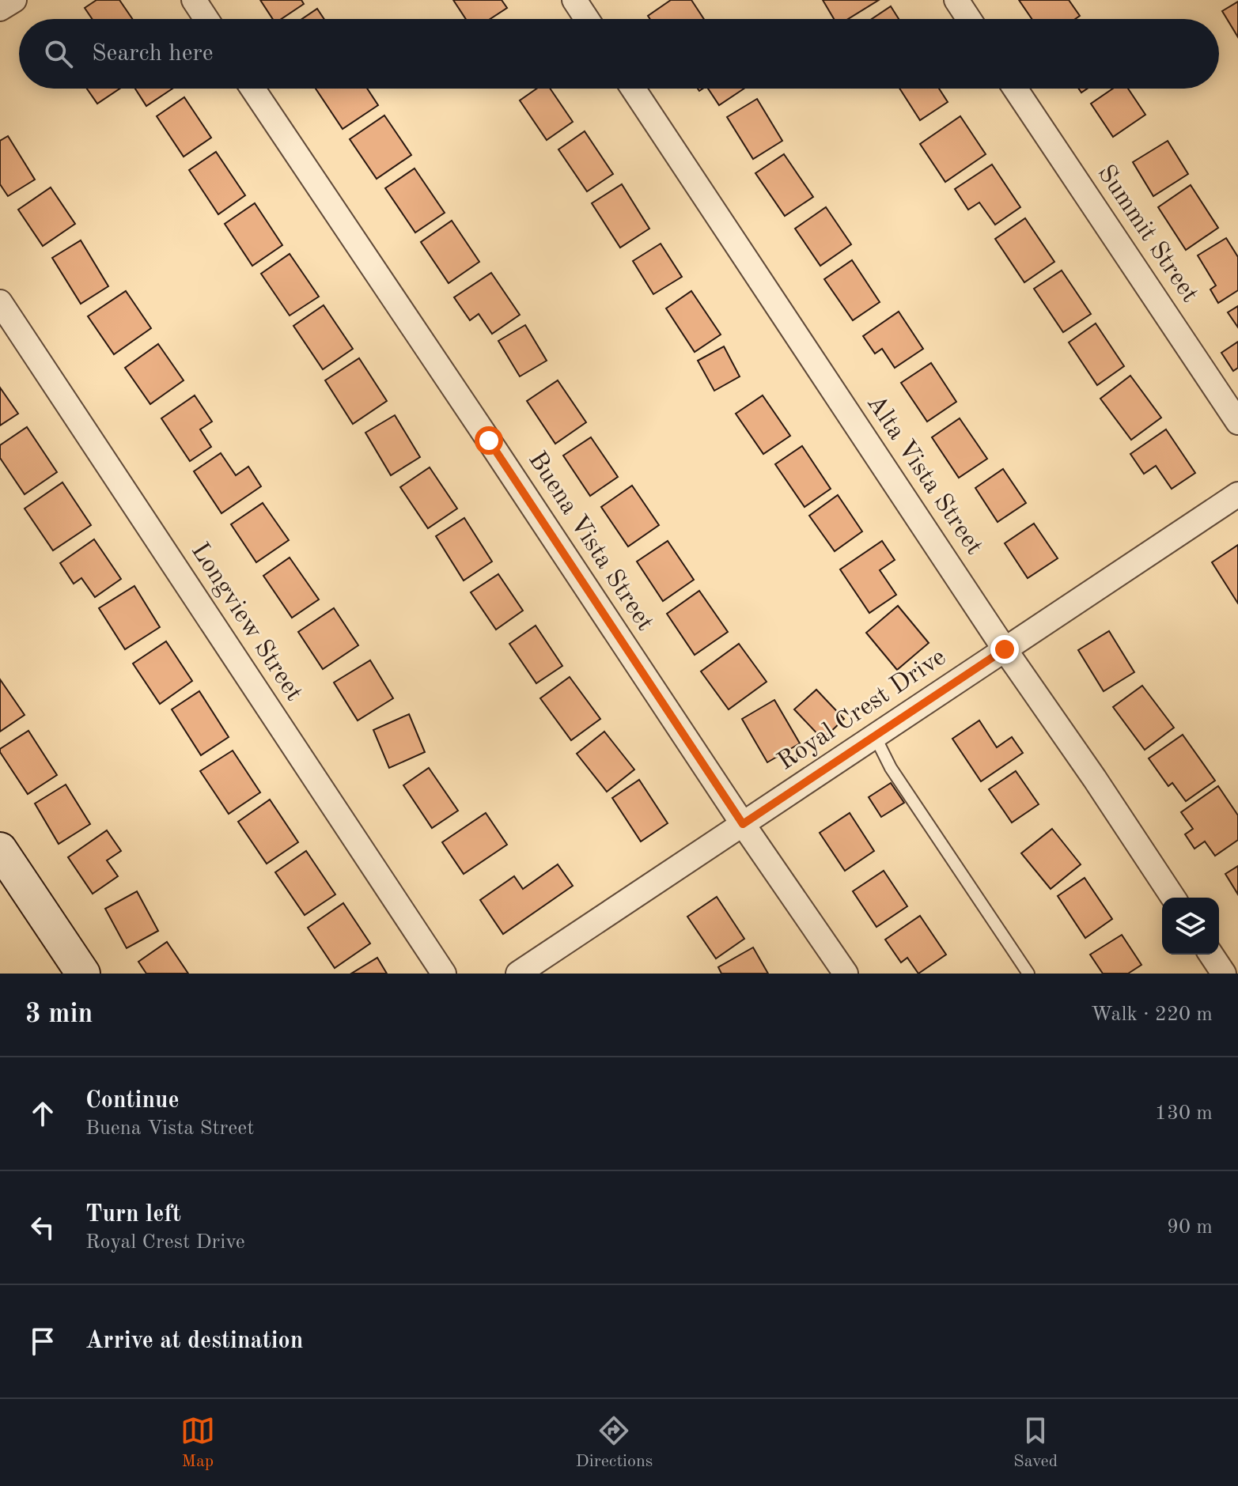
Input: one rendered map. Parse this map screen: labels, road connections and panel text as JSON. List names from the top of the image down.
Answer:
{
  "streets": {
    "street": [
      "Summit Street",
      "Alta Vista Street",
      "Buena Vista Street",
      "Longview Street",
      "Royal Crest Drive"
    ]
  },
  "crossings": [
    ["Alta Vista Street", "Royal Crest Drive"],
    ["Buena Vista Street", "Royal Crest Drive"]
  ],
  "page": {
    "search": "Search here",
    "heading": ["3 min", "Walk · 220 m"],
    "list": [
      ["Continue", "Buena Vista Street", "130 m"],
      ["Turn left", "Royal Crest Drive", "90 m"],
      "Arrive at destination"
    ],
    "nav": ["Map", "Directions", "Saved"]
  }
}
